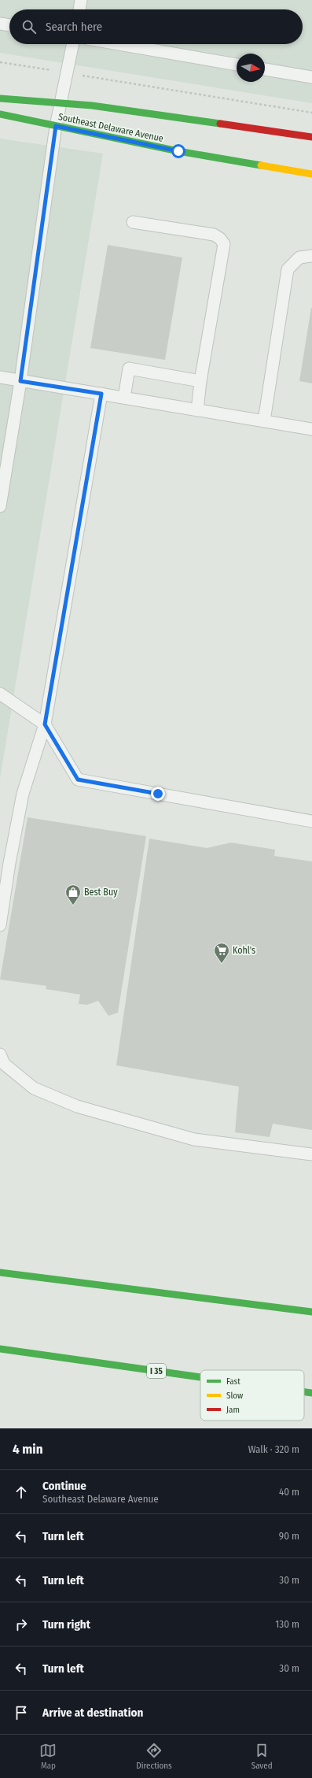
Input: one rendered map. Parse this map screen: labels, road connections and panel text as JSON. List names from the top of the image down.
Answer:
{
  "streets": {
    "main road": ["Southeast Delaware Avenue", "I 35"]
  },
  "places": {
    "shop": ["Best Buy"],
    "supermarket": ["Kohl's"]
  },
  "legend": ["Fast", "Slow", "Jam"],
  "north": "right",
  "page": {
    "search": "Search here",
    "heading": ["4 min", "Walk · 320 m"],
    "list": [
      ["Continue", "Southeast Delaware Avenue", "40 m"],
      ["Turn left", "90 m"],
      ["Turn left", "30 m"],
      ["Turn right", "130 m"],
      ["Turn left", "30 m"],
      "Arrive at destination"
    ],
    "nav": ["Map", "Directions", "Saved"]
  }
}
